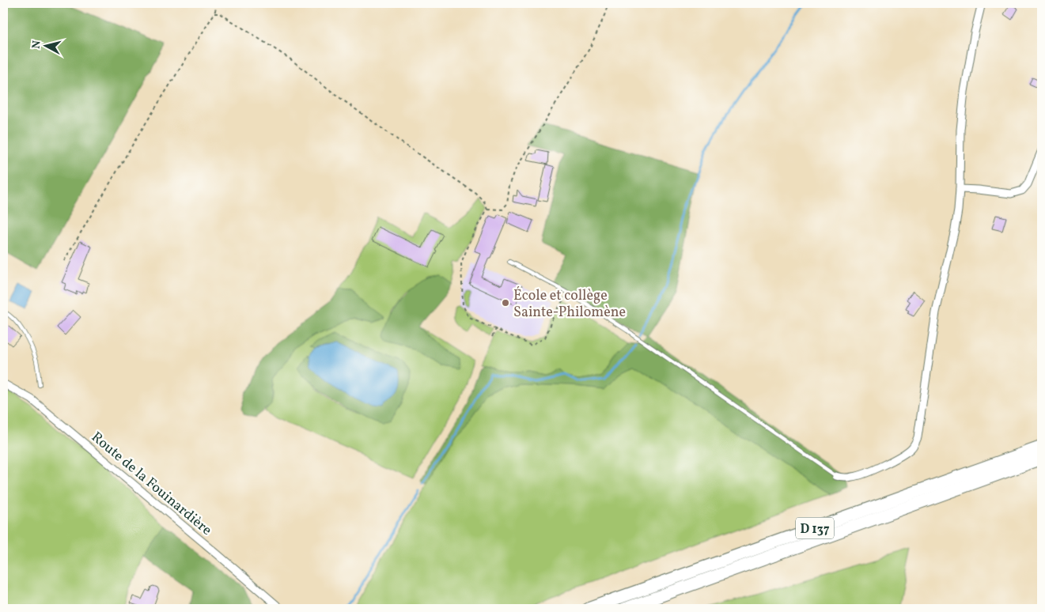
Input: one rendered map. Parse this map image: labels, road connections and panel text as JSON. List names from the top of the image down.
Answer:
{
  "streets": {
    "highway": ["D 137"],
    "street": ["Route de la Fouinardière"]
  },
  "places": ["École et collège Sainte-Philomène"],
  "north": "left"
}
